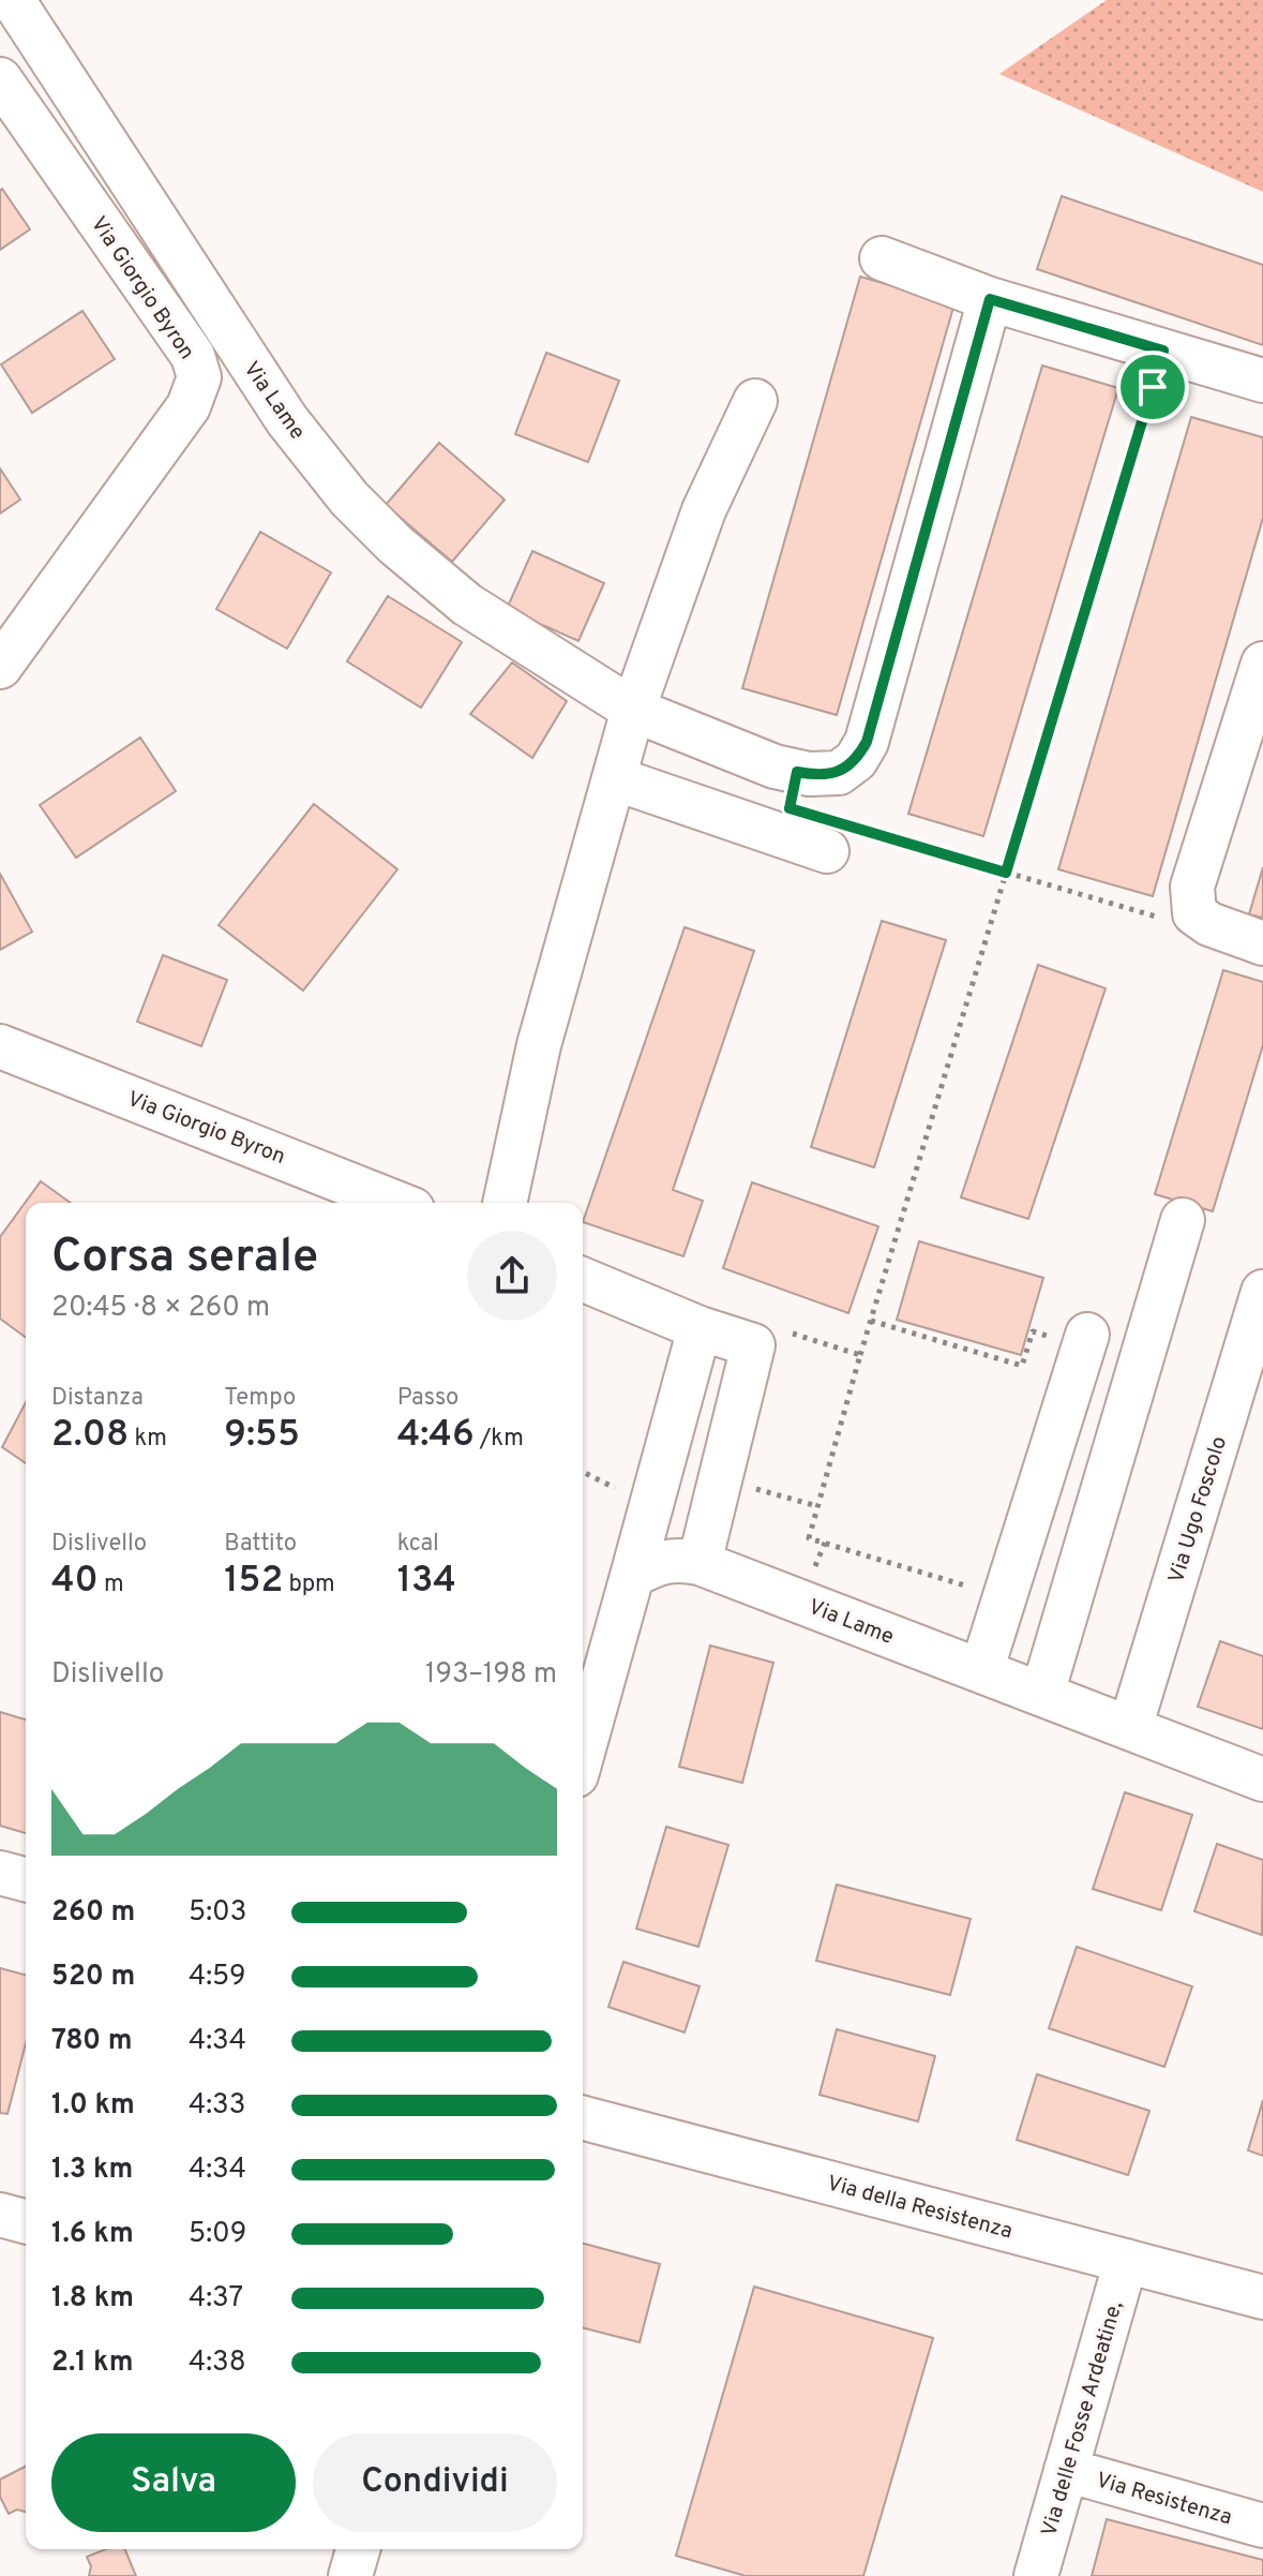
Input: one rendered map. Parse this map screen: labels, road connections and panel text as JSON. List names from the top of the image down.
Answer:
{
  "streets": {
    "street": [
      "Via Giorgio Byron",
      "Via Lame",
      "Via Ugo Foscolo",
      "Via della Resistenza",
      "Via delle Fosse Ardeatine,",
      "Via Resistenza"
    ]
  },
  "crossings": [
    ["Via Lame", "Via Ugo Foscolo"],
    ["Via della Resistenza", "Via delle Fosse Ardeatine,"],
    ["Via delle Fosse Ardeatine,", "Via Resistenza"]
  ],
  "page": {
    "heading": ["Corsa serale", "20:45 · 8 × 260 m"],
    "stats": [
      ["Distanza", "2.08 km"],
      ["Tempo", "9:55"],
      ["Passo", "4:46 /km"],
      ["Dislivello", "40 m"],
      ["Battito", "152 bpm"],
      ["kcal", "134"]
    ],
    "chart": ["Dislivello", "193–198 m"],
    "list": [
      {
        "name": "260 m",
        "note": "5:03"
      },
      {
        "name": "520 m",
        "note": "4:59"
      },
      {
        "name": "780 m",
        "note": "4:34"
      },
      {
        "name": "1.0 km",
        "note": "4:33"
      },
      {
        "name": "1.3 km",
        "note": "4:34"
      },
      {
        "name": "1.6 km",
        "note": "5:09"
      },
      {
        "name": "1.8 km",
        "note": "4:37"
      },
      {
        "name": "2.1 km",
        "note": "4:38"
      }
    ],
    "buttons": ["Salva", "Condividi"]
  }
}
